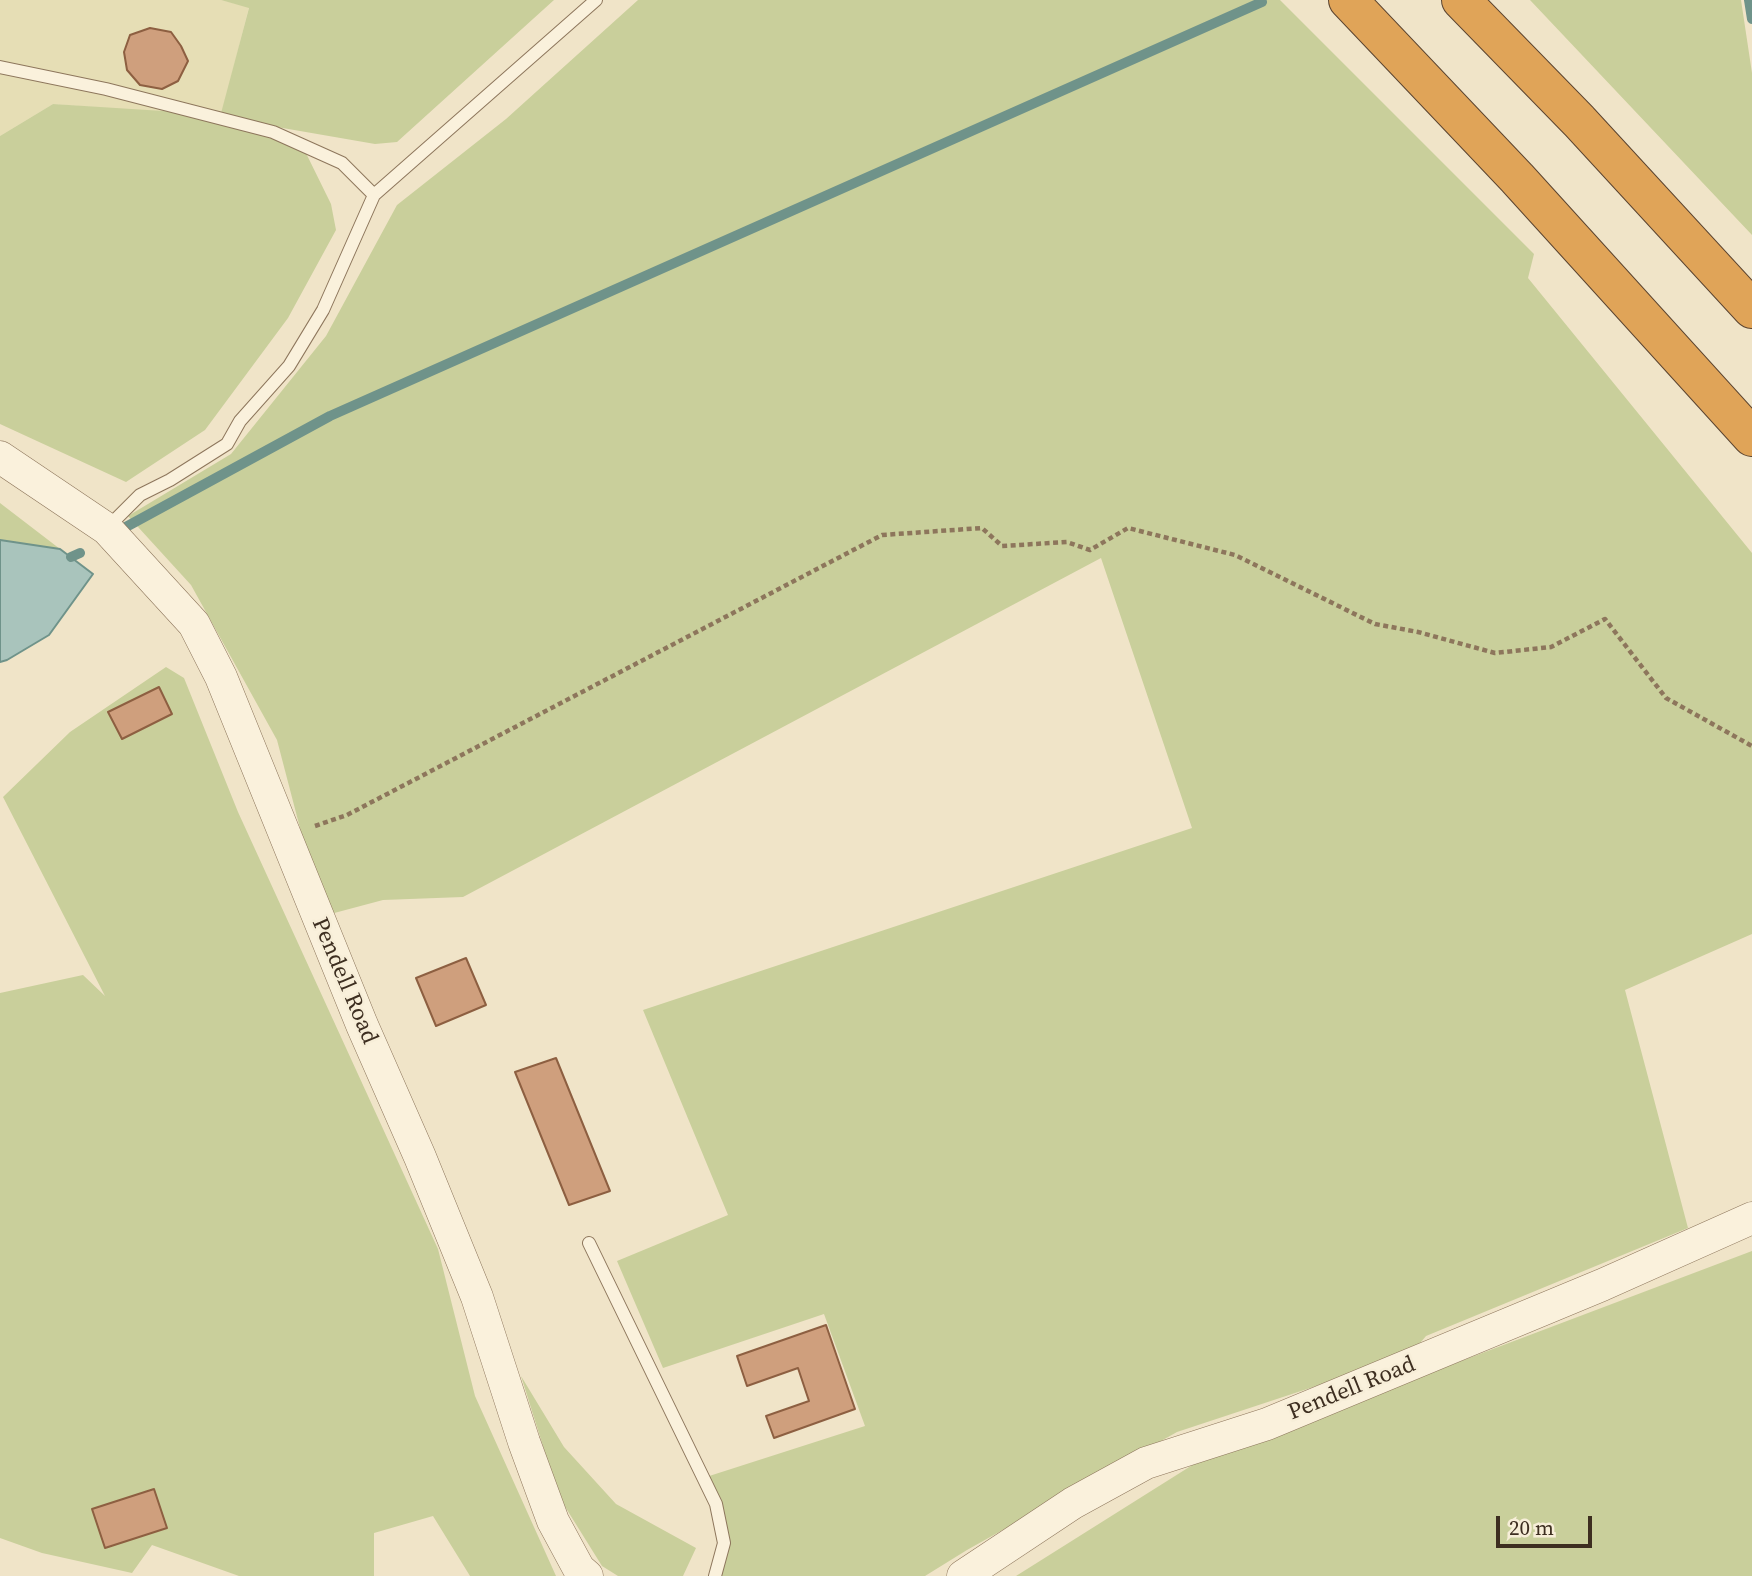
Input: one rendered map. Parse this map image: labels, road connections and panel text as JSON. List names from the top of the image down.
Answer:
{
  "streets": {
    "street": ["Pendell Road"]
  },
  "scale_bar": "20 m"
}
